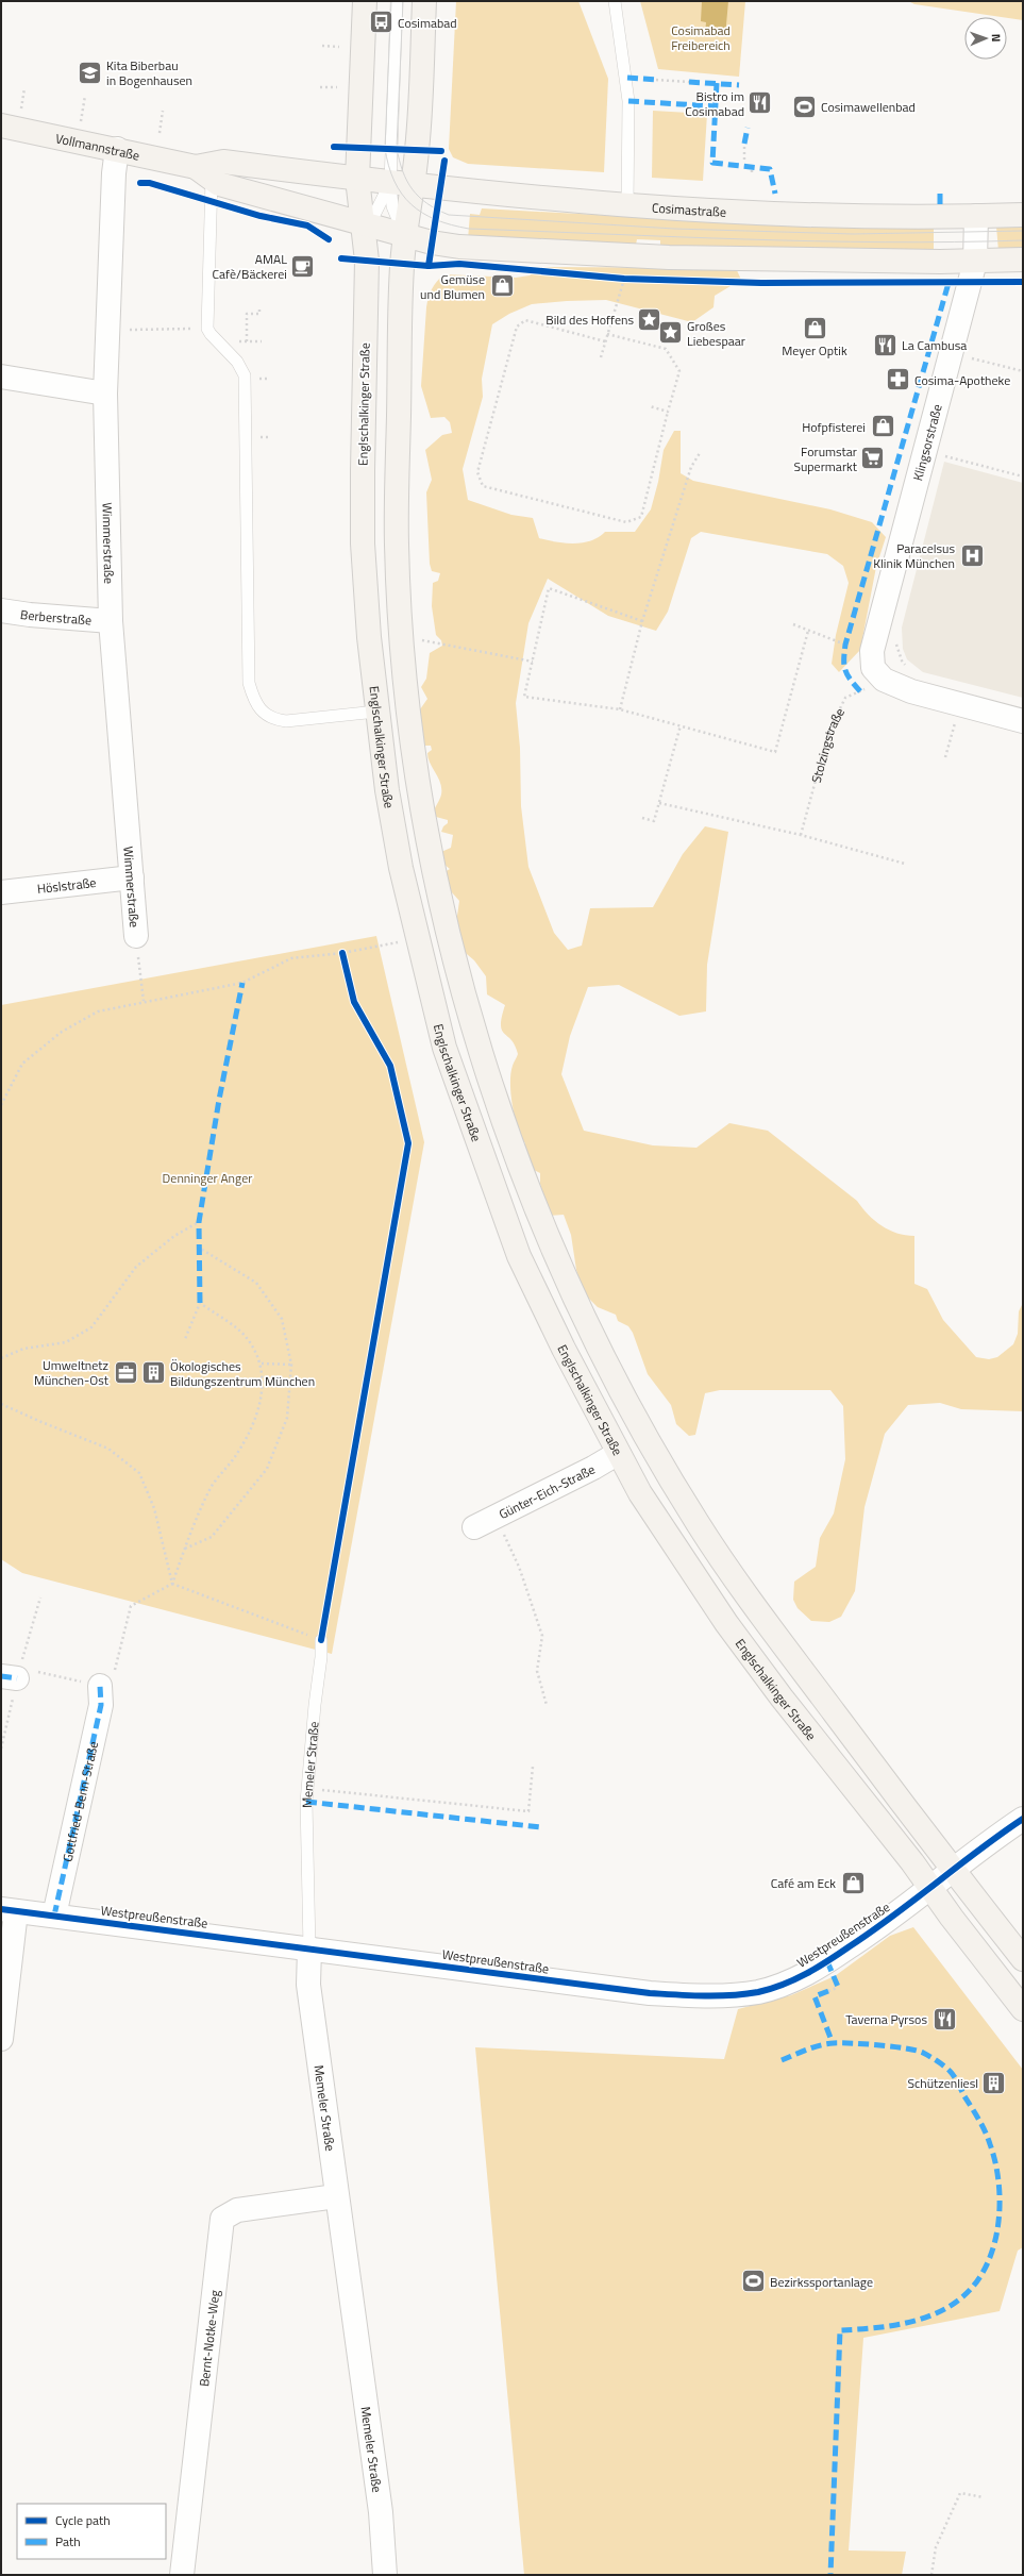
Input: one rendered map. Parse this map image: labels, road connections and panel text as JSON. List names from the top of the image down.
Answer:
{
  "streets": {
    "main road": ["Vollmannstraße", "Cosimastraße", "Englschalkinger Straße"],
    "street": [
      "Klingsorstraße",
      "Wimmerstraße",
      "Berberstraße",
      "Höslstraße",
      "Günter-Eich-Straße",
      "Memeler Straße",
      "Gottfried-Benn-Straße",
      "Westpreußenstraße",
      "Bernt-Notke-Weg"
    ],
    "path": ["Stolzingstraße"]
  },
  "crossings": [
    ["Vollmannstraße", "Cosimastraße"],
    ["Vollmannstraße", "Englschalkinger Straße"],
    ["Vollmannstraße", "Wimmerstraße"],
    ["Cosimastraße", "Englschalkinger Straße"],
    ["Cosimastraße", "Klingsorstraße"],
    ["Englschalkinger Straße", "Günter-Eich-Straße"],
    ["Englschalkinger Straße", "Westpreußenstraße"],
    ["Klingsorstraße", "Stolzingstraße"],
    ["Wimmerstraße", "Berberstraße"],
    ["Wimmerstraße", "Höslstraße"],
    ["Memeler Straße", "Westpreußenstraße"],
    ["Memeler Straße", "Bernt-Notke-Weg"],
    ["Gottfried-Benn-Straße", "Westpreußenstraße"]
  ],
  "parks": ["Cosimabad Freibereich", "Denninger Anger"],
  "places": {
    "bus stop": ["Cosimabad"],
    "school or university": ["Kita Biberbau in Bogenhausen"],
    "restaurant": ["Bistro im Cosimabad", "La Cambusa", "Taverna Pyrsos"],
    "sports": ["Cosimawellenbad", "Bezirkssportanlage"],
    "cafe": ["AMAL Cafè/Bäckerei"],
    "shop": [
      "Gemüse und Blumen",
      "Meyer Optik",
      "Hofpfisterei",
      "Café am Eck"
    ],
    "place": ["Bild des Hoffens", "Großes Liebespaar"],
    "pharmacy": ["Cosima-Apotheke"],
    "supermarket": ["Forumstar Supermarkt"],
    "hospital": ["Paracelsus Klinik München"],
    "office": ["Umweltnetz München-Ost"],
    "building": ["Ökologisches Bildungszentrum München", "Schützenliesl"]
  },
  "legend": ["Cycle path", "Path"],
  "north": "right"
}
